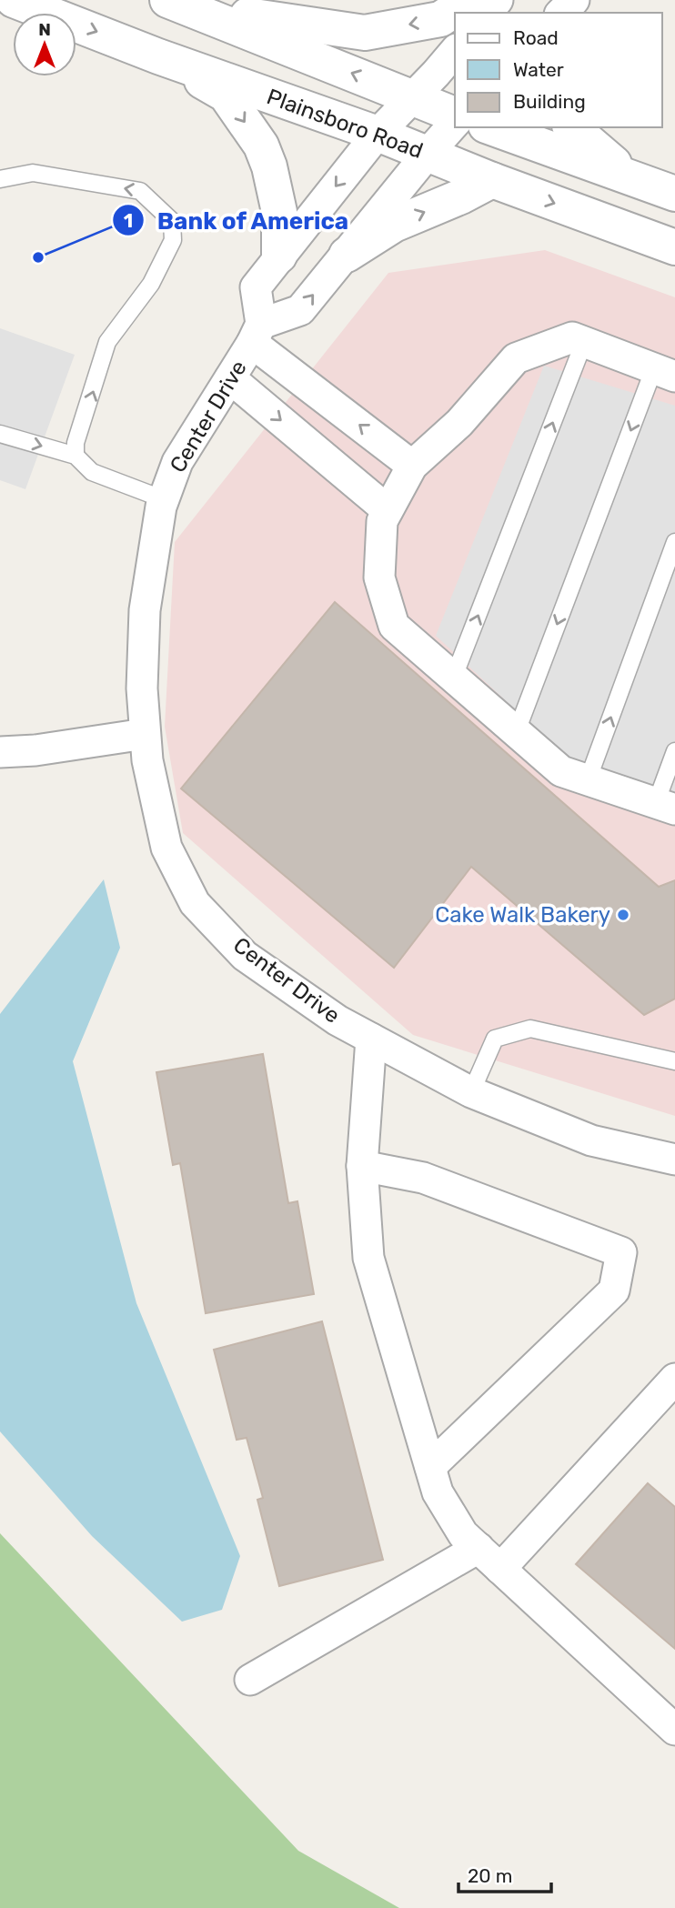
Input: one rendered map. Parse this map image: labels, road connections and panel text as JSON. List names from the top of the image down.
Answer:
{
  "streets": {
    "street": ["Plainsboro Road", "Center Drive"]
  },
  "places": ["Bank of America", "Cake Walk Bakery"],
  "legend": ["Road", "Water", "Building"],
  "scale_bar": "20 m",
  "north": "top"
}
